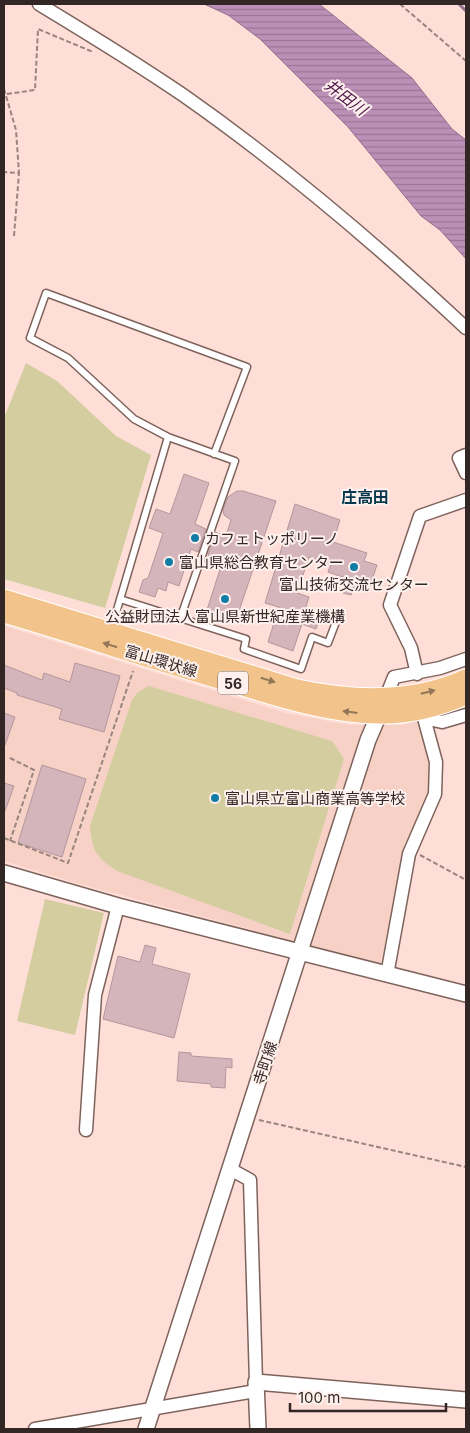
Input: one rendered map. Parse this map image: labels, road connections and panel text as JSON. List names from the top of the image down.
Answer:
{
  "streets": {
    "main road": ["富山環状線", "56"],
    "street": ["寺町線"]
  },
  "crossings": [
    ["富山環状線", "寺町線"]
  ],
  "districts": ["庄高田"],
  "water": ["井田川"],
  "places": [
    "カフェトッポリーノ",
    "富山県総合教育センター",
    "富山技術交流センター",
    "公益財団法人富山県新世紀産業機構",
    "富山県立富山商業高等学校"
  ],
  "scale_bar": "100 m"
}
